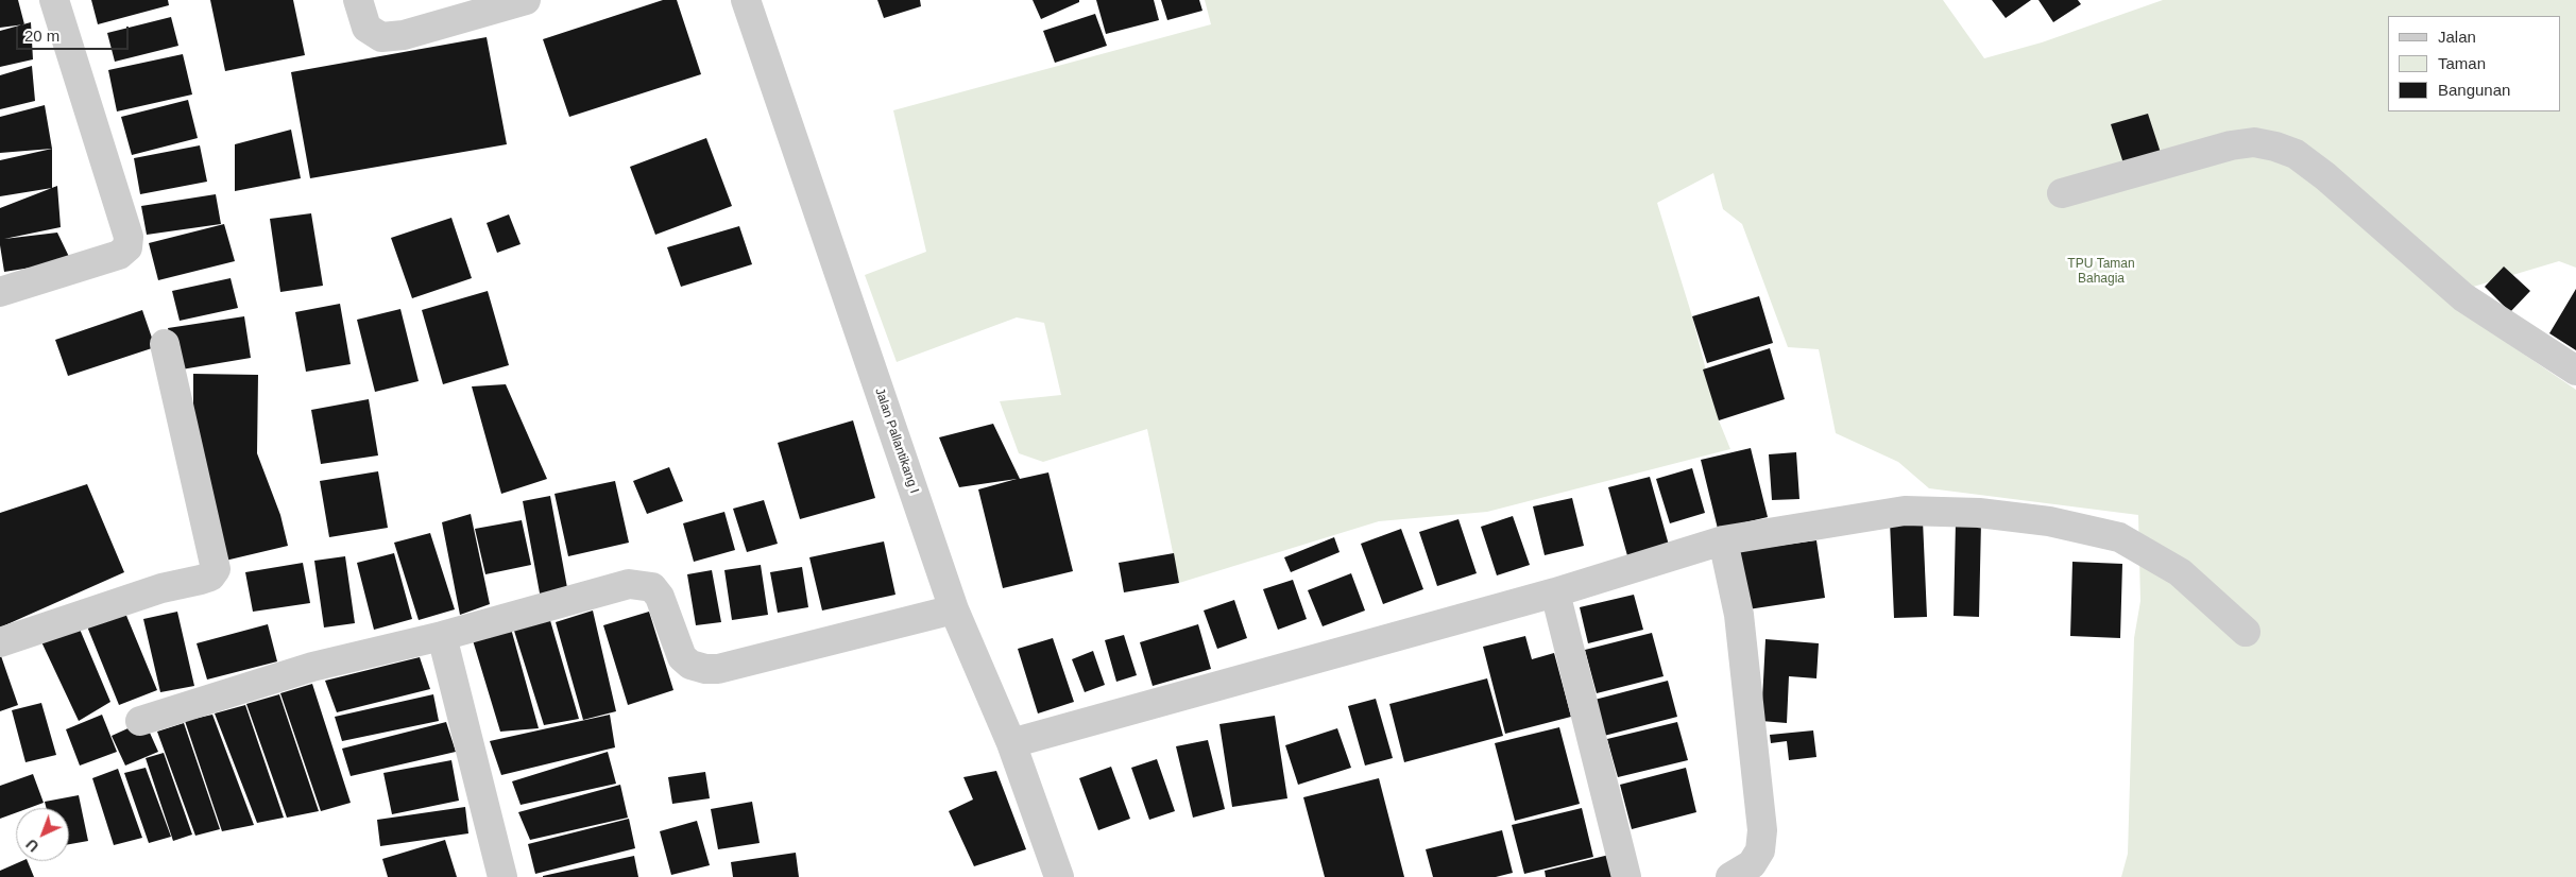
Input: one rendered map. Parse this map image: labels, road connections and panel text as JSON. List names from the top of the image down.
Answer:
{
  "streets": {
    "street": ["Jalan Pallantikang I"]
  },
  "parks": ["TPU Taman Bahagia"],
  "legend": ["Jalan", "Taman", "Bangunan"],
  "scale_bar": "20 m",
  "north": "bottom left"
}
